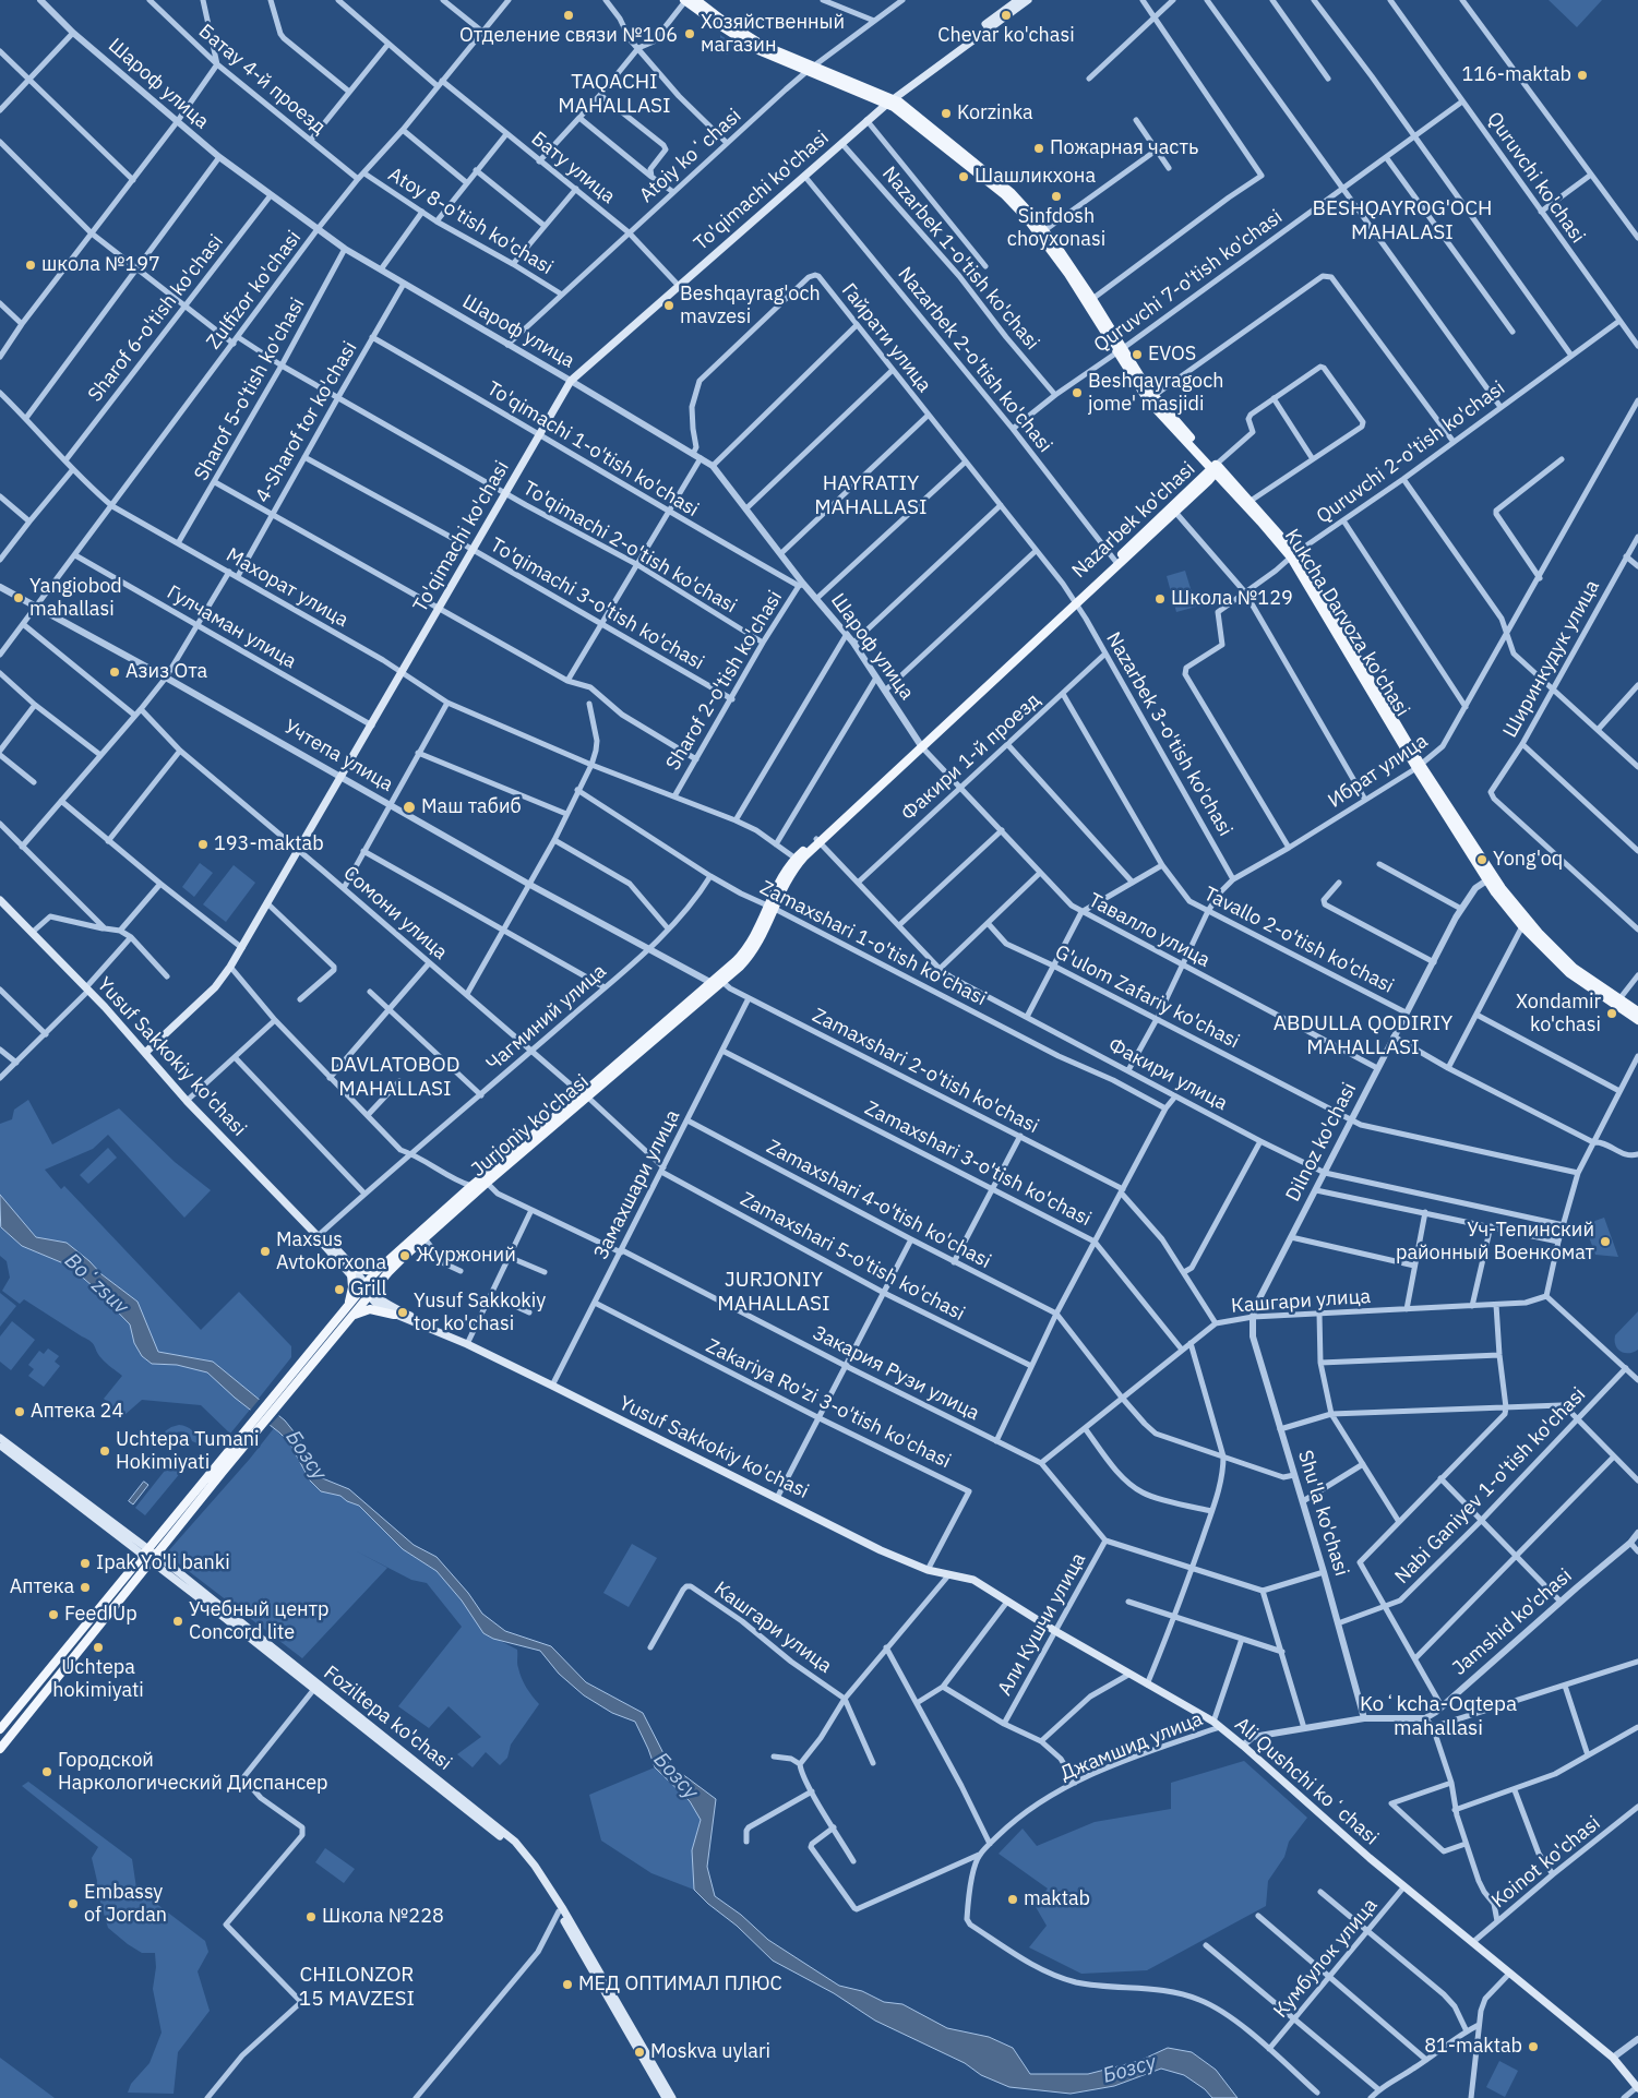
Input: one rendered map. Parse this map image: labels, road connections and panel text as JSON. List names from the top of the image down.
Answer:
{
  "streets": {
    "main road": [
      "To'qimachi ko'chasi",
      "Nazarbek ko'chasi",
      "Kukcha Darvoza ko'chasi",
      "Yusuf Sakkokiy ko'chasi",
      "Jurjoniy ko'chasi",
      "Foziltepa ko'chasi",
      "Ali Qushchi koʻchasi"
    ],
    "street": [
      "Батау 4-й проезд",
      "Шароф улица",
      "Atoiy koʻchasi",
      "Бату улица",
      "Quruvchi ko'chasi",
      "Atoy 8-o'tish ko'chasi",
      "Nazarbek 1-o'tish ko'chasi",
      "Quruvchi 7-o'tish ko'chasi",
      "Zulfizor ko'chasi",
      "Sharof 6-o'tish ko'chasi",
      "Гайрати улица",
      "Nazarbek 2-o'tish ko'chasi",
      "Sharof 5-o'tish ko'chasi",
      "4-Sharof tor ko'chasi",
      "To'qimachi 1-o'tish ko'chasi",
      "Quruvchi 2-o'tish ko'chasi",
      "To'qimachi 2-o'tish ko'chasi",
      "Махорат улица",
      "To'qimachi 3-o'tish ko'chasi",
      "Гулчаман улица",
      "Ширинкудук улица",
      "Sharof 2-o'tish ko'chasi",
      "Nazarbek 3-o'tish ko'chasi",
      "Учтепа улица",
      "Факири 1-й проезд",
      "Ибрат улица",
      "Сомони улица",
      "Тавалло улица",
      "Tavallo 2-o'tish ko'chasi",
      "Zamaxshari 1-o'tish ko'chasi",
      "G'ulom Zafariy ko'chasi",
      "Чагминий улица",
      "Zamaxshari 2-o'tish ko'chasi",
      "Факири улица",
      "Dilnoz ko'chasi",
      "Zamaxshari 3-o'tish ko'chasi",
      "Замахшари улица",
      "Zamaxshari 4-o'tish ko'chasi",
      "Zamaxshari 5-o'tish ko'chasi",
      "Кашгари улица",
      "Закария Рузи улица",
      "Zakariya Ro'zi 3-o'tish ko'chasi",
      "Nabi Ganiyev 1-o'tish ko'chasi",
      "Shu'la ko'chasi",
      "Jamshid ko'chasi",
      "Али Кушчи улица",
      "Джамшид улица",
      "Koinot ko'chasi",
      "Кумбулок улица"
    ]
  },
  "crossings": [
    ["Батау 4-й проезд", "Zulfizor ko'chasi"],
    ["Шароф улица", "Atoiy koʻchasi"],
    ["Шароф улица", "To'qimachi ko'chasi"],
    ["Шароф улица", "Zulfizor ko'chasi"],
    ["Шароф улица", "Sharof 6-o'tish ko'chasi"],
    ["Шароф улица", "Гайрати улица"],
    ["Шароф улица", "Sharof 5-o'tish ko'chasi"],
    ["Шароф улица", "4-Sharof tor ko'chasi"],
    ["Шароф улица", "To'qimachi 1-o'tish ko'chasi"],
    ["Шароф улица", "Nazarbek ko'chasi"],
    ["Шароф улица", "Sharof 2-o'tish ko'chasi"],
    ["Шароф улица", "Тавалло улица"],
    ["Atoiy koʻchasi", "Бату улица"],
    ["Atoiy koʻchasi", "Atoy 8-o'tish ko'chasi"],
    ["Atoiy koʻchasi", "Kukcha Darvoza ko'chasi"],
    ["Бату улица", "To'qimachi ko'chasi"],
    ["Бату улица", "Zulfizor ko'chasi"],
    ["Quruvchi ko'chasi", "Quruvchi 7-o'tish ko'chasi"],
    ["Quruvchi ko'chasi", "Quruvchi 2-o'tish ko'chasi"],
    ["To'qimachi ko'chasi", "Nazarbek 1-o'tish ko'chasi"],
    ["To'qimachi ko'chasi", "Nazarbek 2-o'tish ko'chasi"],
    ["To'qimachi ko'chasi", "To'qimachi 1-o'tish ko'chasi"],
    ["To'qimachi ko'chasi", "To'qimachi 2-o'tish ko'chasi"],
    ["To'qimachi ko'chasi", "Махорат улица"],
    ["To'qimachi ko'chasi", "To'qimachi 3-o'tish ko'chasi"],
    ["To'qimachi ko'chasi", "Kukcha Darvoza ko'chasi"],
    ["To'qimachi ko'chasi", "Гулчаман улица"],
    ["To'qimachi ko'chasi", "Учтепа улица"],
    ["To'qimachi ko'chasi", "Сомони улица"],
    ["To'qimachi ko'chasi", "Yusuf Sakkokiy ko'chasi"],
    ["Atoy 8-o'tish ko'chasi", "Zulfizor ko'chasi"],
    ["Nazarbek 1-o'tish ko'chasi", "Quruvchi 7-o'tish ko'chasi"],
    ["Quruvchi 7-o'tish ko'chasi", "Nazarbek 2-o'tish ko'chasi"],
    ["Quruvchi 7-o'tish ko'chasi", "Kukcha Darvoza ko'chasi"],
    ["Zulfizor ko'chasi", "To'qimachi 2-o'tish ko'chasi"],
    ["Zulfizor ko'chasi", "Махорат улица"],
    ["Zulfizor ko'chasi", "Гулчаман улица"],
    ["Zulfizor ko'chasi", "Учтепа улица"],
    ["Sharof 6-o'tish ko'chasi", "Махорат улица"],
    ["Гайрати улица", "Nazarbek ko'chasi"],
    ["Гайрати улица", "Nazarbek 3-o'tish ko'chasi"],
    ["Nazarbek 2-o'tish ko'chasi", "Nazarbek ko'chasi"],
    ["Sharof 5-o'tish ko'chasi", "To'qimachi 2-o'tish ko'chasi"],
    ["Sharof 5-o'tish ko'chasi", "Махорат улица"],
    ["4-Sharof tor ko'chasi", "To'qimachi 1-o'tish ko'chasi"],
    ["4-Sharof tor ko'chasi", "To'qimachi 2-o'tish ko'chasi"],
    ["4-Sharof tor ko'chasi", "Махорат улица"],
    ["4-Sharof tor ko'chasi", "To'qimachi 3-o'tish ko'chasi"],
    ["To'qimachi 1-o'tish ko'chasi", "Sharof 2-o'tish ko'chasi"],
    ["Quruvchi 2-o'tish ko'chasi", "Kukcha Darvoza ko'chasi"],
    ["Quruvchi 2-o'tish ko'chasi", "Ибрат улица"],
    ["Nazarbek ko'chasi", "Махорат улица"],
    ["Nazarbek ko'chasi", "Kukcha Darvoza ko'chasi"],
    ["Nazarbek ko'chasi", "Nazarbek 3-o'tish ko'chasi"],
    ["Nazarbek ko'chasi", "Тавалло улица"],
    ["Nazarbek ko'chasi", "Zamaxshari 1-o'tish ko'chasi"],
    ["Nazarbek ko'chasi", "Факири улица"],
    ["Nazarbek ko'chasi", "Jurjoniy ko'chasi"],
    ["To'qimachi 2-o'tish ko'chasi", "Sharof 2-o'tish ko'chasi"],
    ["Махорат улица", "Sharof 2-o'tish ko'chasi"],
    ["To'qimachi 3-o'tish ko'chasi", "Sharof 2-o'tish ko'chasi"],
    ["Kukcha Darvoza ko'chasi", "Ибрат улица"],
    ["Kukcha Darvoza ko'chasi", "Dilnoz ko'chasi"],
    ["Nazarbek 3-o'tish ko'chasi", "Факири 1-й проезд"],
    ["Nazarbek 3-o'tish ko'chasi", "Ибрат улица"],
    ["Учтепа улица", "Чагминий улица"],
    ["Учтепа улица", "Zamaxshari 2-o'tish ko'chasi"],
    ["Учтепа улица", "Jurjoniy ko'chasi"],
    ["Факири 1-й проезд", "Тавалло улица"],
    ["Факири 1-й проезд", "Tavallo 2-o'tish ko'chasi"],
    ["Факири 1-й проезд", "Факири улица"],
    ["Ибрат улица", "Тавалло улица"],
    ["Ибрат улица", "Tavallo 2-o'tish ko'chasi"],
    ["Ибрат улица", "G'ulom Zafariy ko'chasi"],
    ["Ибрат улица", "Факири улица"],
    ["Сомони улица", "Чагминий улица"],
    ["Сомони улица", "Jurjoniy ko'chasi"],
    ["Сомони улица", "Zamaxshari 5-o'tish ko'chasi"],
    ["Тавалло улица", "Dilnoz ko'chasi"],
    ["Tavallo 2-o'tish ko'chasi", "Dilnoz ko'chasi"],
    ["Zamaxshari 1-o'tish ko'chasi", "Чагминий улица"],
    ["Zamaxshari 1-o'tish ko'chasi", "Jurjoniy ko'chasi"],
    ["G'ulom Zafariy ko'chasi", "Dilnoz ko'chasi"],
    ["Чагминий улица", "Yusuf Sakkokiy ko'chasi"],
    ["Yusuf Sakkokiy ko'chasi", "Jurjoniy ko'chasi"],
    ["Yusuf Sakkokiy ko'chasi", "Замахшари улица"],
    ["Yusuf Sakkokiy ko'chasi", "Zakariya Ro'zi 3-o'tish ko'chasi"],
    ["Yusuf Sakkokiy ko'chasi", "Ali Qushchi koʻchasi"],
    ["Zamaxshari 2-o'tish ko'chasi", "Jurjoniy ko'chasi"],
    ["Zamaxshari 2-o'tish ko'chasi", "Замахшари улица"],
    ["Zamaxshari 2-o'tish ko'chasi", "Кашгари улица"],
    ["Факири улица", "Dilnoz ko'chasi"],
    ["Jurjoniy ko'chasi", "Zamaxshari 5-o'tish ko'chasi"],
    ["Jurjoniy ko'chasi", "Закария Рузи улица"],
    ["Jurjoniy ko'chasi", "Foziltepa ko'chasi"],
    ["Dilnoz ko'chasi", "Кашгари улица"],
    ["Dilnoz ko'chasi", "Shu'la ko'chasi"],
    ["Zamaxshari 3-o'tish ko'chasi", "Замахшари улица"],
    ["Zamaxshari 3-o'tish ko'chasi", "Кашгари улица"],
    ["Замахшари улица", "Zamaxshari 4-o'tish ko'chasi"],
    ["Замахшари улица", "Zamaxshari 5-o'tish ko'chasi"],
    ["Замахшари улица", "Закария Рузи улица"],
    ["Замахшари улица", "Zakariya Ro'zi 3-o'tish ko'chasi"],
    ["Кашгари улица", "Закария Рузи улица"],
    ["Кашгари улица", "Shu'la ko'chasi"],
    ["Nabi Ganiyev 1-o'tish ko'chasi", "Shu'la ko'chasi"],
    ["Али Кушчи улица", "Ali Qushchi koʻchasi"],
    ["Джамшид улица", "Ali Qushchi koʻchasi"],
    ["Джамшид улица", "Кумбулок улица"],
    ["Ali Qushchi koʻchasi", "Koinot ko'chasi"],
    ["Ali Qushchi koʻchasi", "Кумбулок улица"]
  ],
  "districts": [
    "TAQACHI MAHALLASI",
    "BESHQAYROG'OCH MAHALASI",
    "HAYRATIY MAHALLASI",
    "ABDULLA QODIRIY MAHALLASI",
    "DAVLATOBOD MAHALLASI",
    "JURJONIY MAHALLASI",
    "Koʻkcha-Oqtepa mahallasi",
    "CHILONZOR 15 MAVZESI"
  ],
  "water": ["Boʻzsuv", "Бозсу"],
  "places": [
    "Отделение связи №106",
    "Chevar ko'chasi",
    "Хозяйственный магазин",
    "116-maktab",
    "Korzinka",
    "Пожарная часть",
    "Шашликхона",
    "Sinfdosh choyxonasi",
    "школа №197",
    "Beshqayrag'och mavzesi",
    "EVOS",
    "Beshqayragoch jome' masjidi",
    "Yangiobod mahallasi",
    "Школа №129",
    "Азиз Ота",
    "Маш табиб",
    "193-maktab",
    "Yong'oq",
    "Xondamir ko'chasi",
    "Уч-Тепинский районный Военкомат",
    "Maxsus Avtokorxona",
    "Журжоний",
    "Grill",
    "Yusuf Sakkokiy tor ko'chasi",
    "Аптека 24",
    "Uchtepa Tumani Hokimiyati",
    "Ipak Yo'li banki",
    "Аптека",
    "Feed Up",
    "Учебный центр Concord lite",
    "Uchtepa hokimiyati",
    "Городской Наркологический Диспансер",
    "maktab",
    "Embassy of Jordan",
    "Школа №228",
    "МЕД ОПТИМАЛ ПЛЮС",
    "81-maktab",
    "Moskva uylari"
  ]
}
